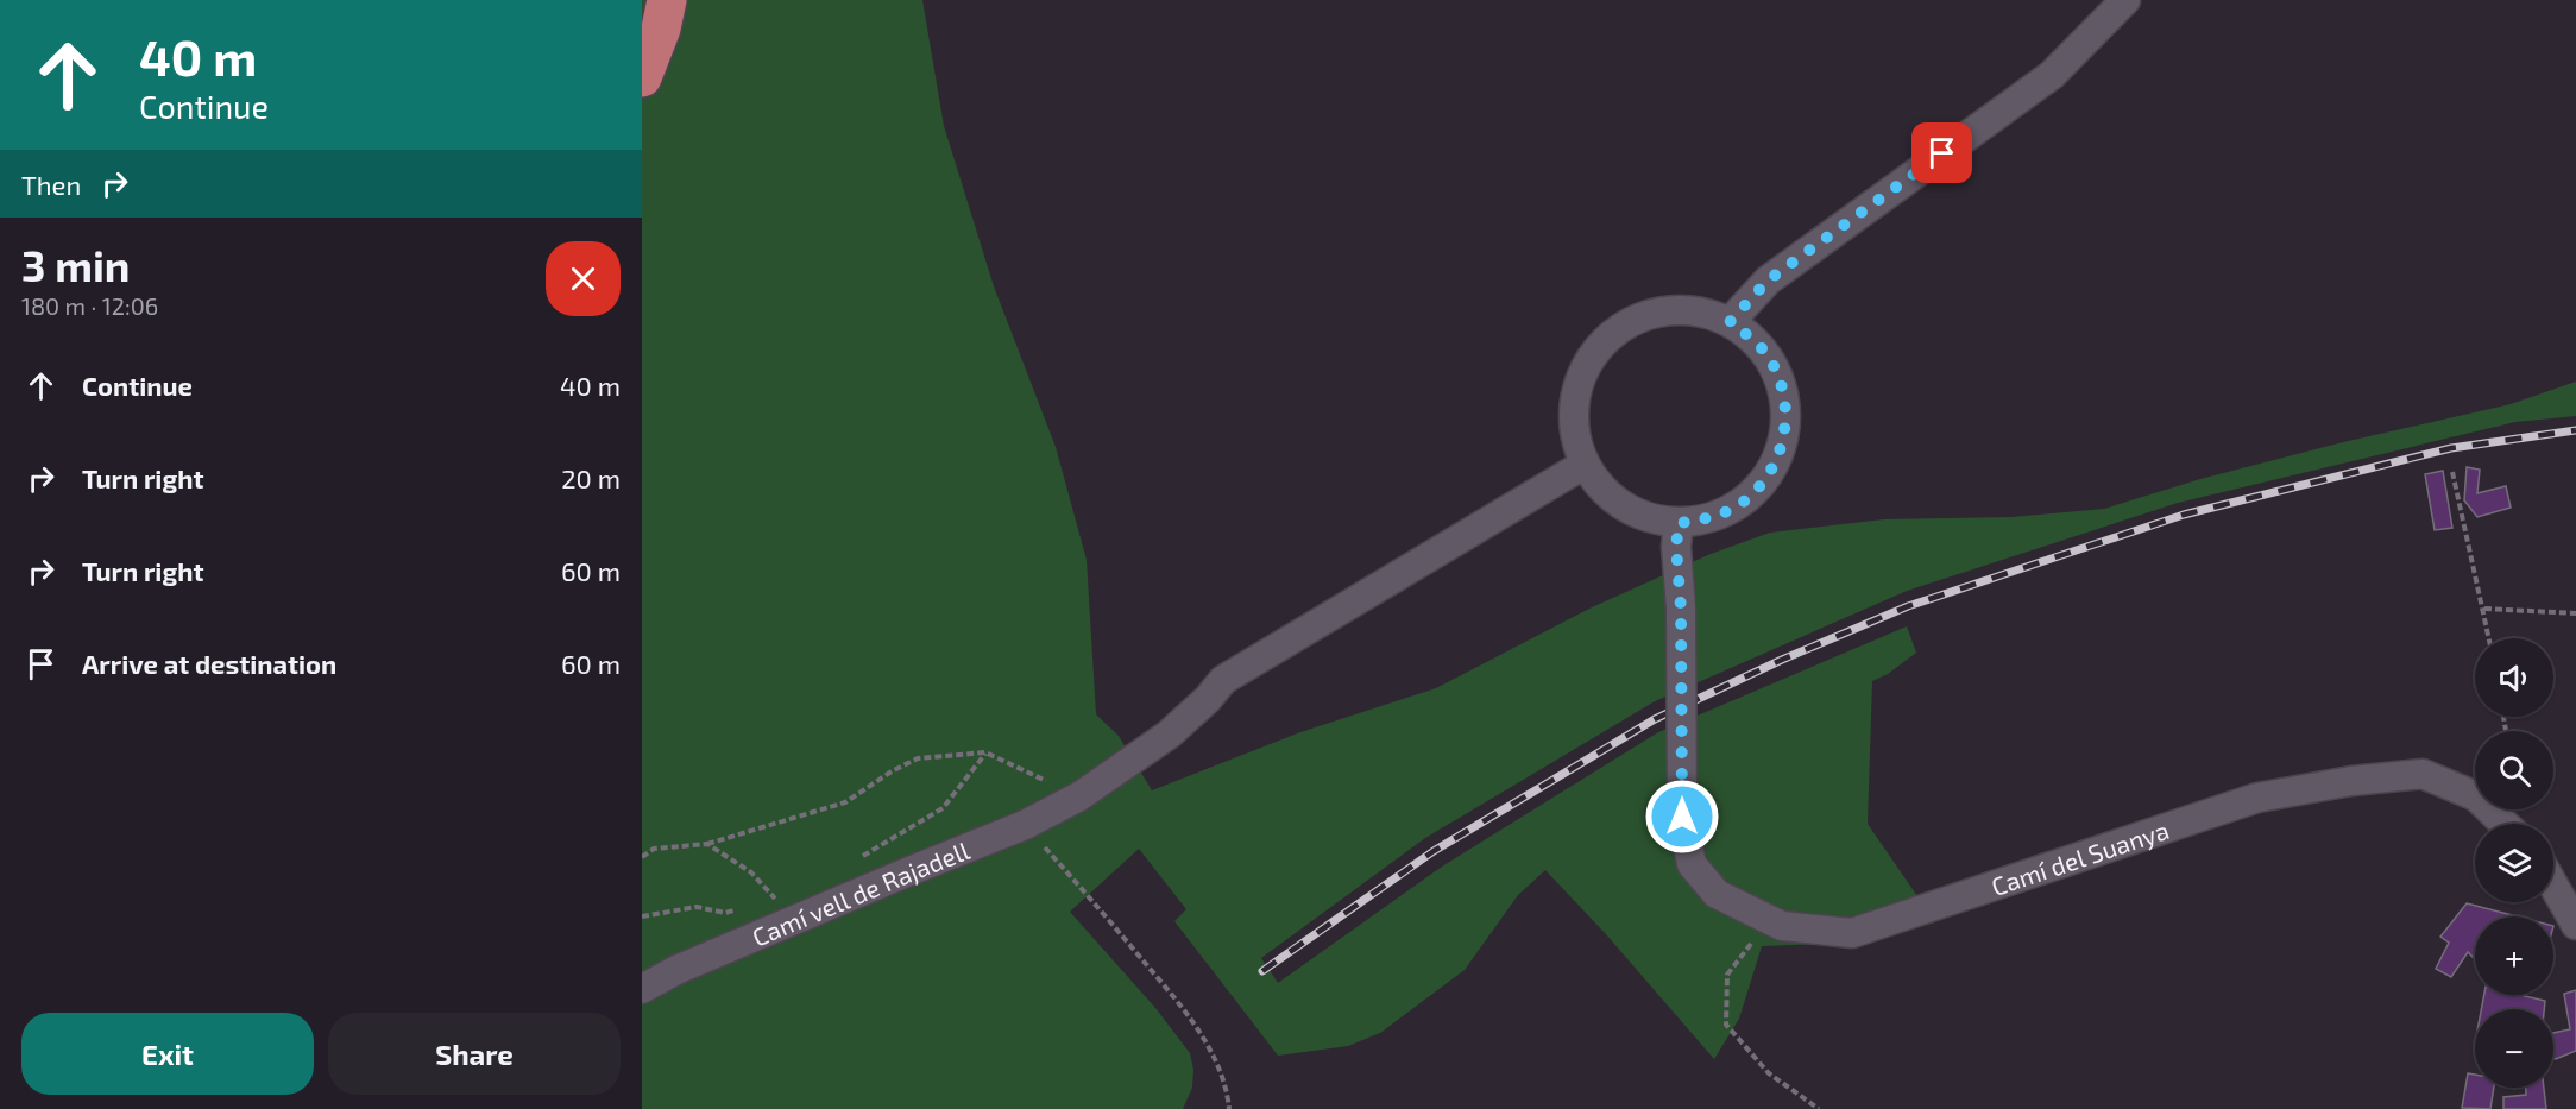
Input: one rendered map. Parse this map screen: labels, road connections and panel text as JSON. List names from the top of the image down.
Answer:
{
  "streets": {
    "street": ["Camí del Suanya", "Camí vell de Rajadell"]
  },
  "crossings": [
    ["Camí del Suanya", "Camí vell de Rajadell"]
  ],
  "page": {
    "turn": ["40 m", "Continue"],
    "then": "Then",
    "heading": ["3 min", "180 m · 12:06"],
    "list": [
      {
        "name": "Continue",
        "value": "40 m"
      },
      {
        "name": "Turn right",
        "value": "20 m"
      },
      {
        "name": "Turn right",
        "value": "60 m"
      },
      {
        "name": "Arrive at destination",
        "value": "60 m"
      }
    ],
    "map_buttons": ["+", "−"],
    "buttons": ["Exit", "Share"]
  }
}
